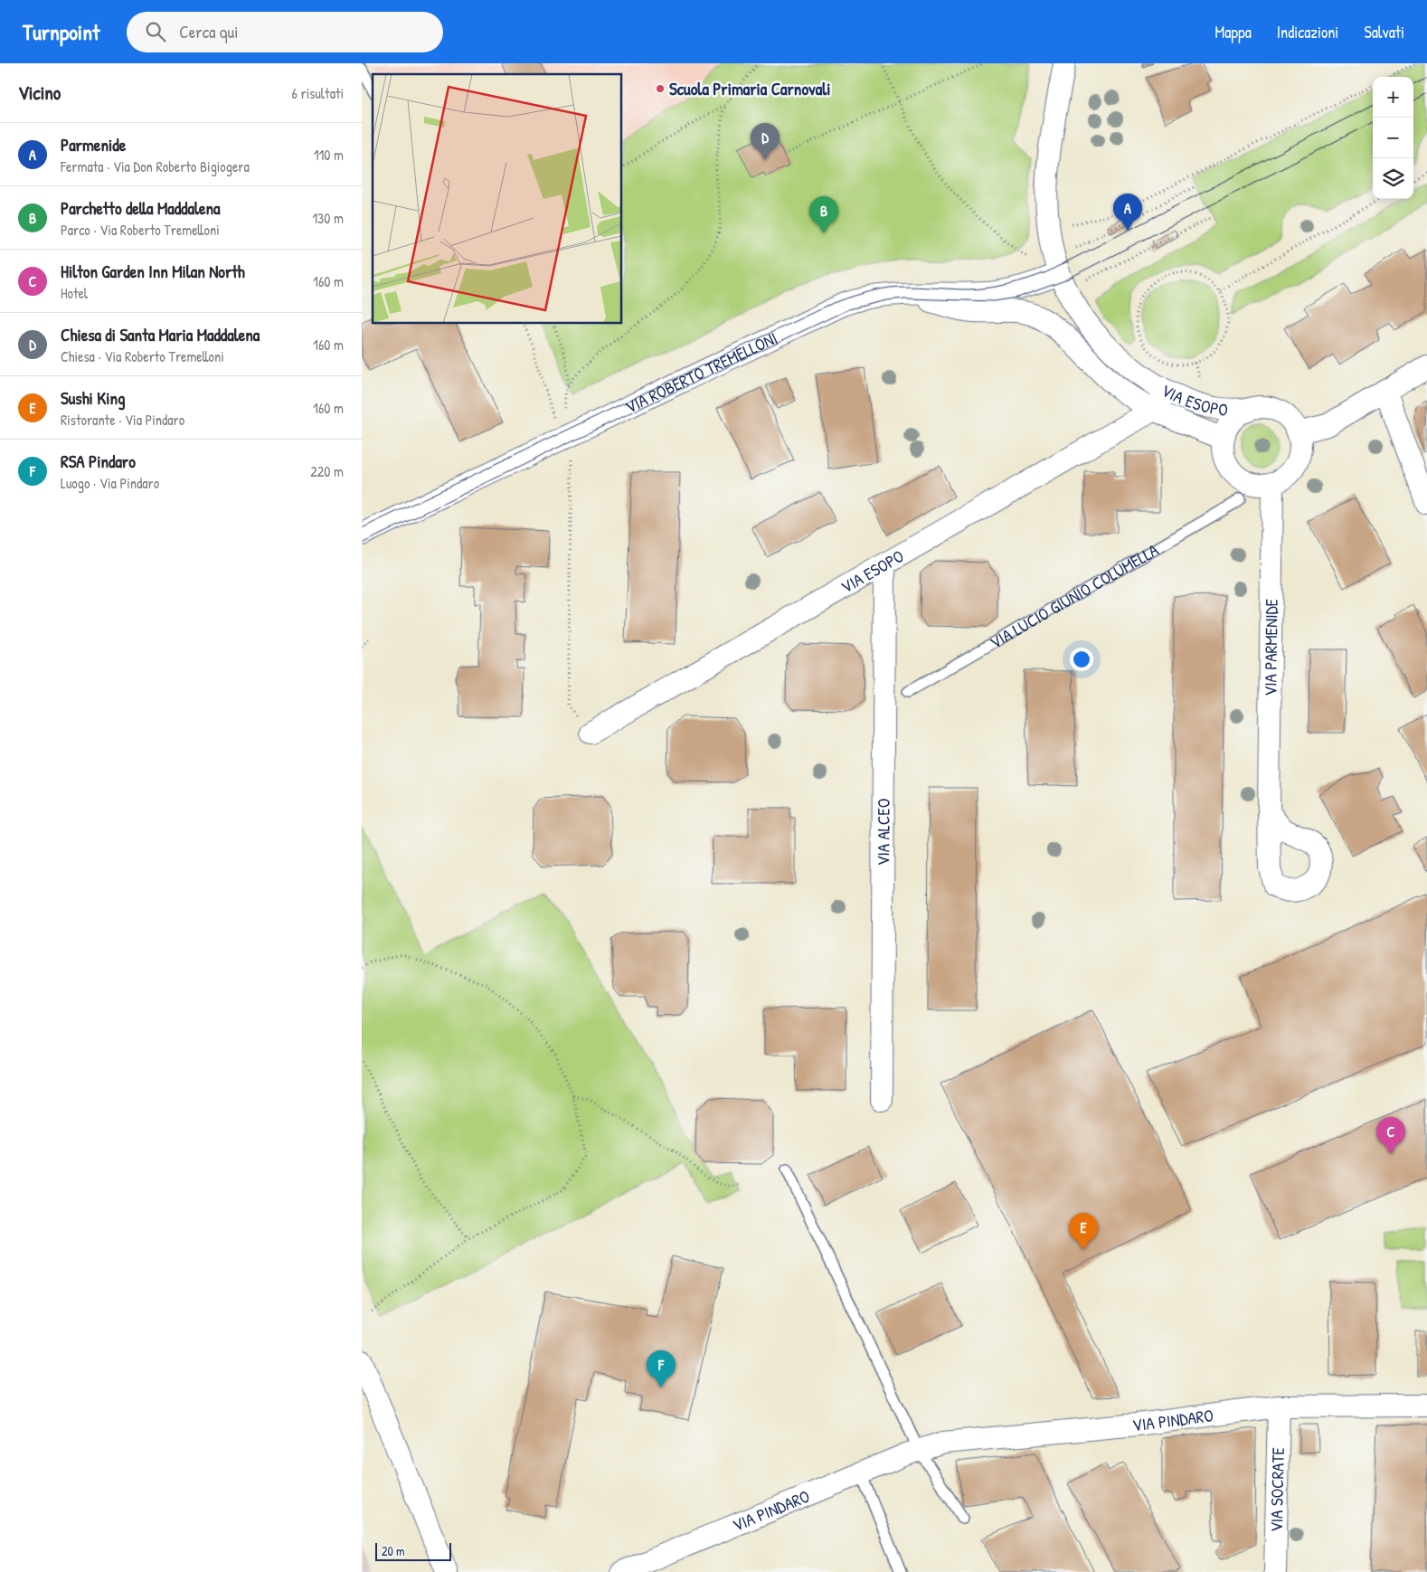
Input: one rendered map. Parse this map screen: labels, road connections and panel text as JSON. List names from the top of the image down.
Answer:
{
  "streets": {
    "street": [
      "VIA ROBERTO TREMELLONI",
      "VIA ESOPO",
      "VIA PARMENIDE",
      "VIA ALCEO",
      "VIA PINDARO",
      "VIA SOCRATE"
    ],
    "lane": ["VIA LUCIO GIUNIO COLUMELLA"]
  },
  "crossings": [
    ["VIA ROBERTO TREMELLONI", "VIA ESOPO"],
    ["VIA ESOPO", "VIA PARMENIDE"],
    ["VIA ESOPO", "VIA ALCEO"],
    ["VIA PINDARO", "VIA SOCRATE"]
  ],
  "places": ["Scuola Primaria Carnovali"],
  "scale_bar": "20 m",
  "page": {
    "header": "Turnpoint",
    "search": "Cerca qui",
    "nav": ["Mappa", "Indicazioni", "Salvati"],
    "heading": ["Vicino", "6 risultati"],
    "map_buttons": ["+", "−"],
    "list": [
      {
        "mark": "A",
        "name": "Parmenide",
        "note": "Fermata · Via Don Roberto Bigiogera",
        "value": "110 m"
      },
      {
        "mark": "B",
        "name": "Parchetto della Maddalena",
        "note": "Parco · Via Roberto Tremelloni",
        "value": "130 m"
      },
      {
        "mark": "C",
        "name": "Hilton Garden Inn Milan North",
        "note": "Hotel",
        "value": "160 m"
      },
      {
        "mark": "D",
        "name": "Chiesa di Santa Maria Maddalena",
        "note": "Chiesa · Via Roberto Tremelloni",
        "value": "160 m"
      },
      {
        "mark": "E",
        "name": "Sushi King",
        "note": "Ristorante · Via Pindaro",
        "value": "160 m"
      },
      {
        "mark": "F",
        "name": "RSA Pindaro",
        "note": "Luogo · Via Pindaro",
        "value": "220 m"
      }
    ],
    "pins": [
      "D",
      "A",
      "B",
      "C",
      "E",
      "F"
    ],
    "scale": "20 m"
  }
}
